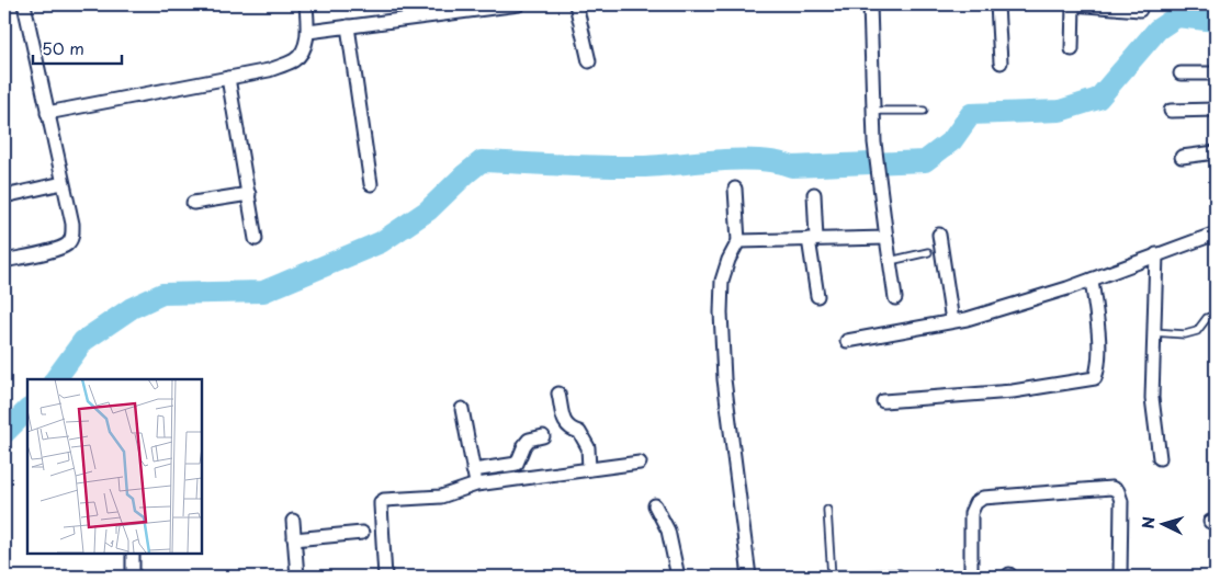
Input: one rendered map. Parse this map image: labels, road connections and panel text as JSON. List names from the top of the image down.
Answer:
{
  "scale_bar": "50 m",
  "north": "left"
}
